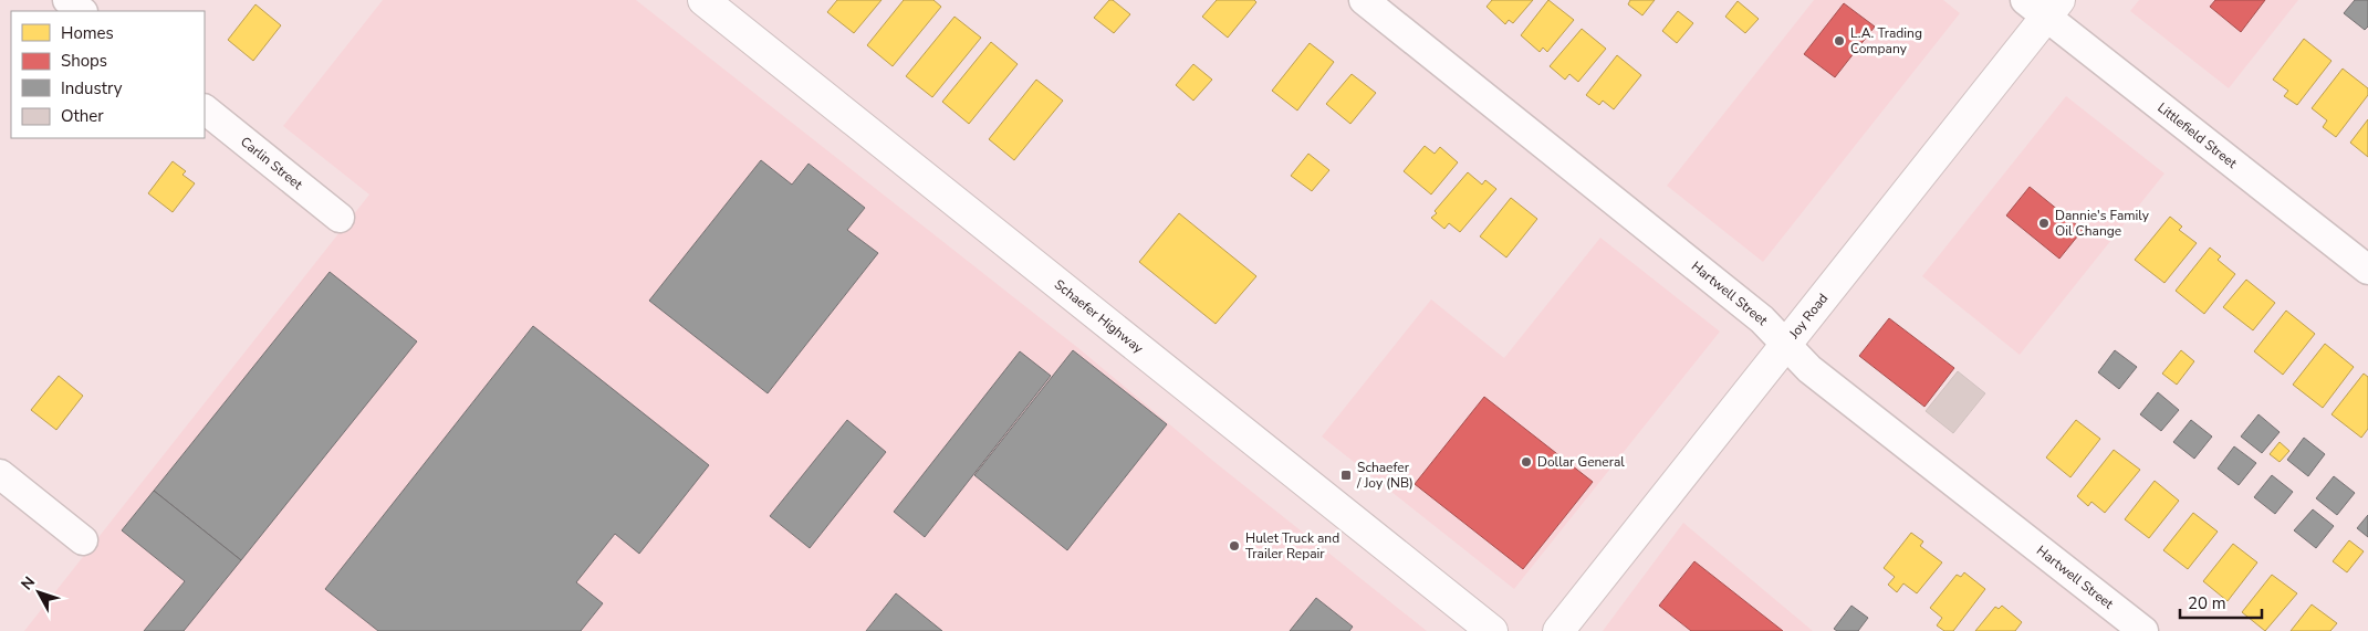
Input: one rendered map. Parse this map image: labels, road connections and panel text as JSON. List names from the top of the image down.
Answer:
{
  "streets": {
    "main road": ["Schaefer Highway", "Joy Road"],
    "street": ["Littlefield Street", "Carlin Street", "Hartwell Street"]
  },
  "crossings": [
    ["Littlefield Street", "Joy Road"],
    ["Hartwell Street", "Joy Road"]
  ],
  "places": {
    "other": [
      "L.A. Trading Company",
      "Dannie's Family Oil Change",
      "Dollar General",
      "Hulet Truck and Trailer Repair"
    ],
    "transit": ["Schaefer / Joy (NB)"]
  },
  "legend": [
    "Homes",
    "Shops",
    "Industry",
    "Other"
  ],
  "scale_bar": "20 m",
  "north": "top left"
}
